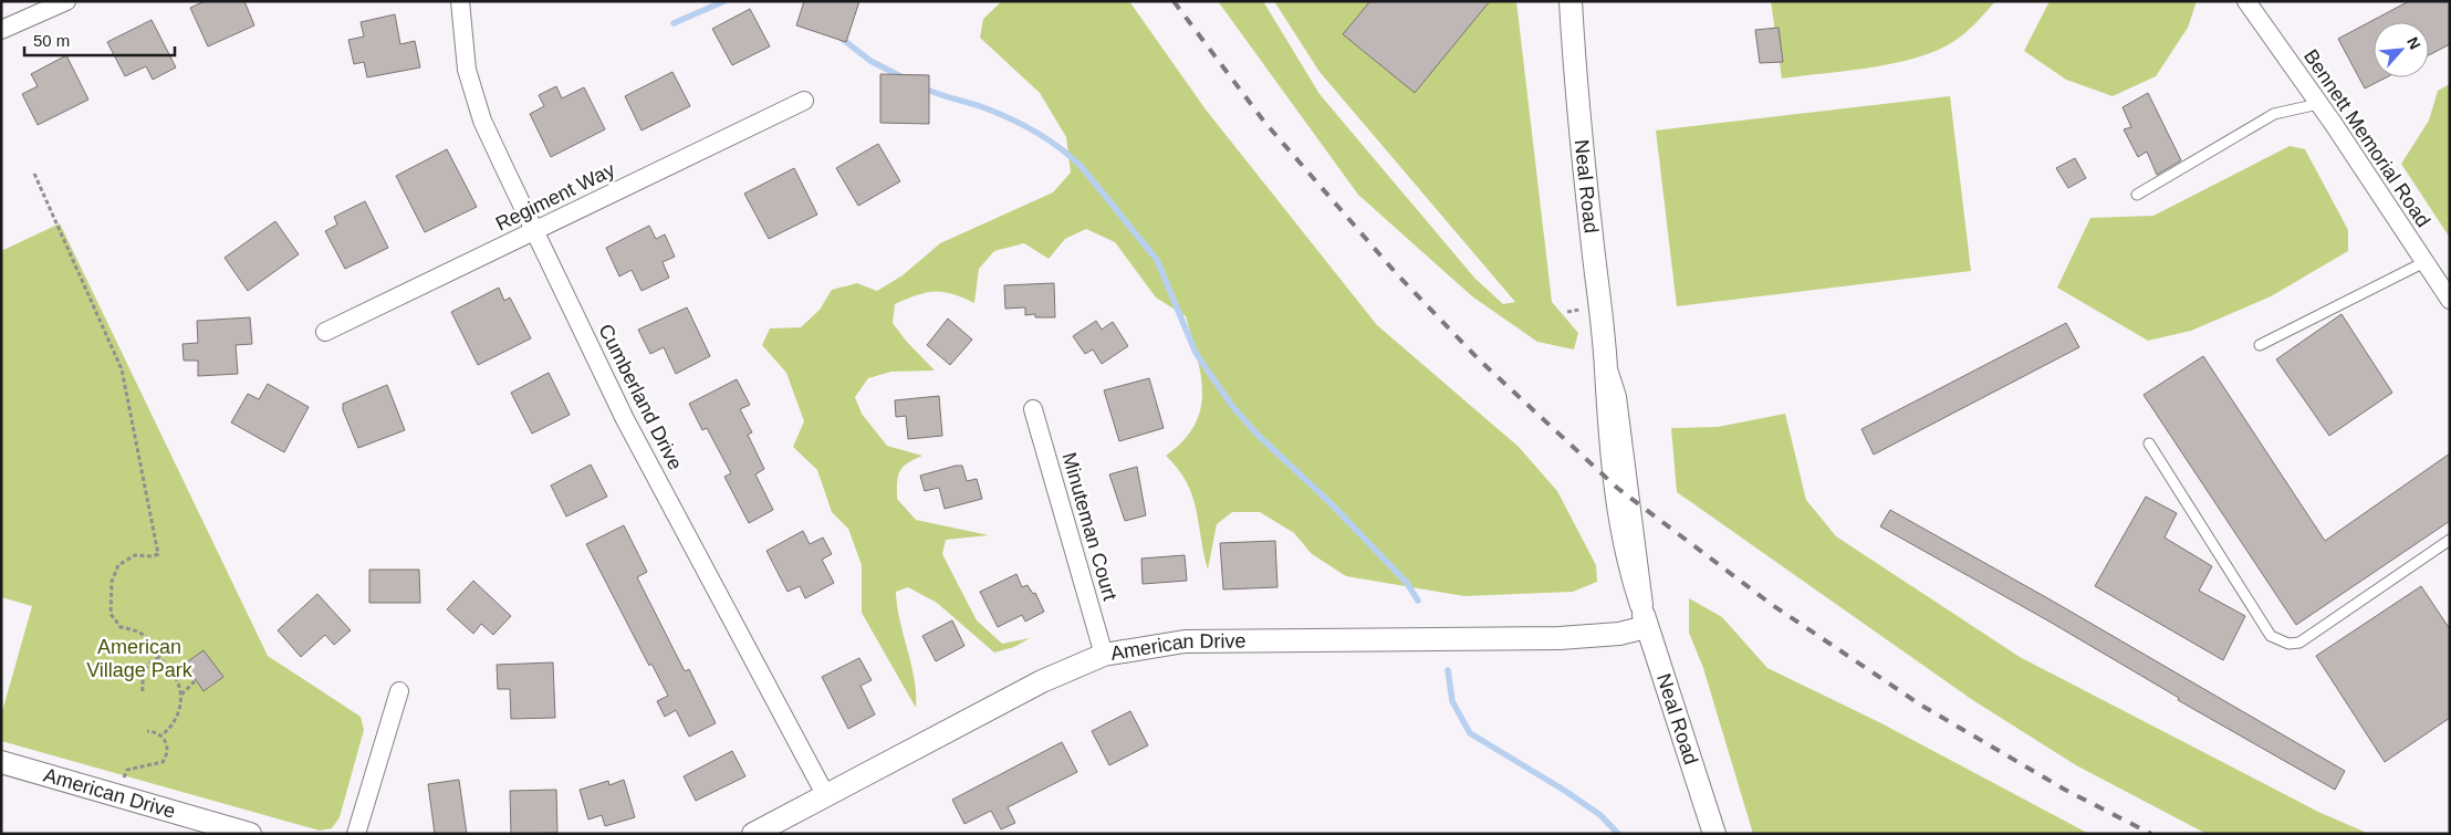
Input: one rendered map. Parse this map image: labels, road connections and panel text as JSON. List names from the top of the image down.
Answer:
{
  "streets": {
    "street": [
      "Bennett Memorial Road",
      "Neal Road",
      "Regiment Way",
      "Cumberland Drive",
      "Minuteman Court",
      "American Drive"
    ]
  },
  "crossings": [
    ["Neal Road", "American Drive"],
    ["Regiment Way", "Cumberland Drive"],
    ["Cumberland Drive", "American Drive"],
    ["Minuteman Court", "American Drive"]
  ],
  "parks": ["American Village Park"],
  "scale_bar": "50 m",
  "north": "top right"
}
